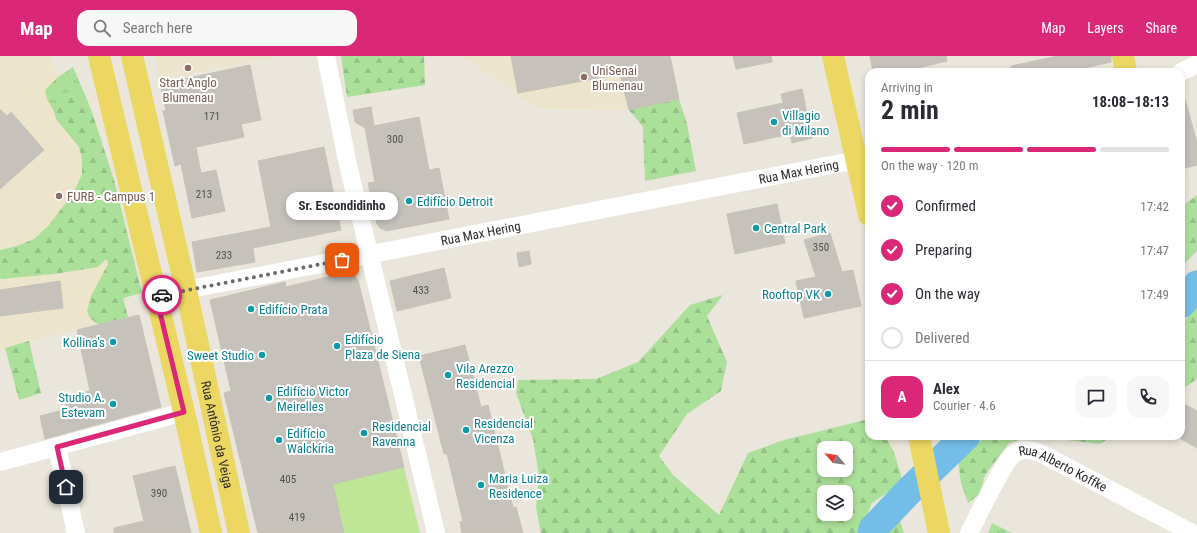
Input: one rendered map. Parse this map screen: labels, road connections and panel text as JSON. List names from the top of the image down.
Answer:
{
  "streets": {
    "main road": ["Rua Antônio da Veiga"],
    "street": ["Rua Max Hering", "Rua Alberto Koffke"]
  },
  "crossings": [
    ["Rua Max Hering", "Rua Antônio da Veiga"]
  ],
  "places": [
    "Start Anglo Blumenau",
    "UniSenai Blumenau",
    "Villagio di Milano",
    "FURB - Campus 1",
    "Edifício Detroit",
    "Central Park",
    "Sr. Escondidinho",
    "Rooftop VK",
    "Edifício Prata",
    "Kollina's",
    "Edifício Plaza de Siena",
    "Sweet Studio",
    "Vila Arezzo Residencial",
    "Edifício Victor Meirelles",
    "Studio A. Estevam",
    "Residencial Vicenza",
    "Residencial Ravenna",
    "Edifício Walckíria",
    "Maria Luiza Residence"
  ],
  "house_numbers": [
    "171",
    "300",
    "213",
    "350",
    "233",
    "433",
    "405",
    "390",
    "419"
  ],
  "north": "top left",
  "page": {
    "header": "Map",
    "search": "Search here",
    "nav": ["Map", "Layers", "Share"],
    "heading": ["2 min", "Arriving in", "18:08–18:13"],
    "panel": ["Alex", "Courier · 4.6"],
    "bar": "On the way · 120 m",
    "list": [
      ["Confirmed", "17:42"],
      ["Preparing", "17:47"],
      ["On the way", "17:49"],
      "Delivered"
    ],
    "bubble": "Sr. Escondidinho",
    "round": "A"
  }
}
